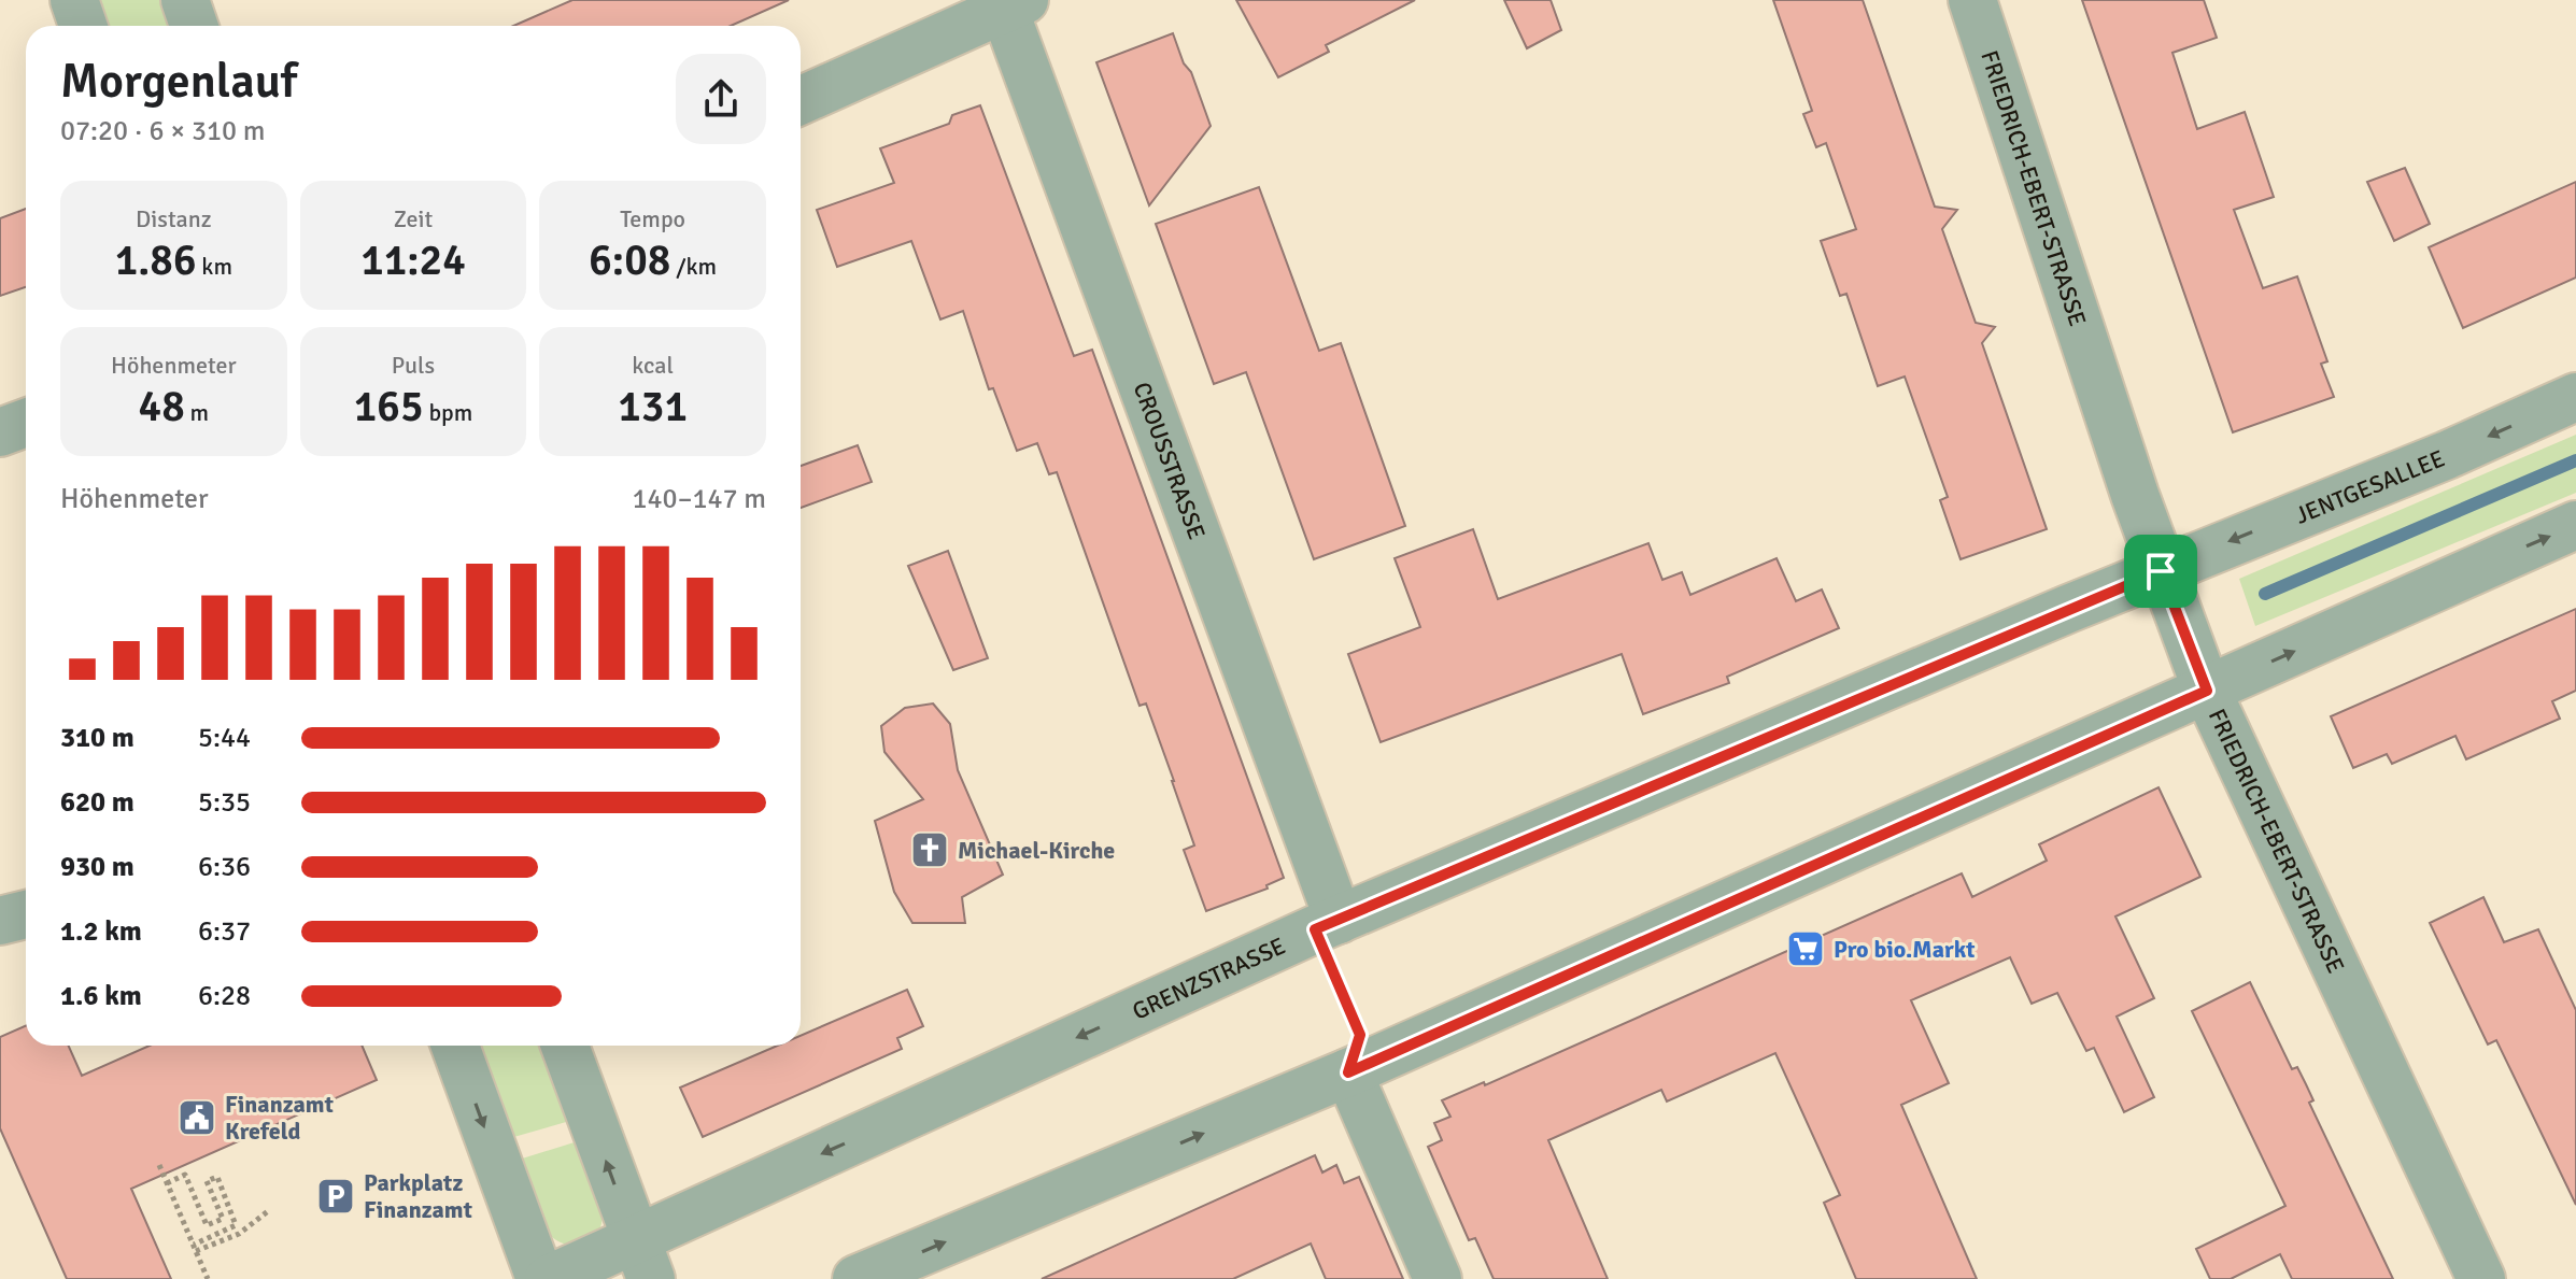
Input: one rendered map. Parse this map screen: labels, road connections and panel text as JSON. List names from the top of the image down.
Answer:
{
  "streets": {
    "street": [
      "FRIEDRICH-EBERT-STRASSE",
      "CROUSSTRASSE",
      "JENTGESALLEE",
      "GRENZSTRASSE"
    ]
  },
  "crossings": [
    ["FRIEDRICH-EBERT-STRASSE", "JENTGESALLEE"],
    ["FRIEDRICH-EBERT-STRASSE", "GRENZSTRASSE"],
    ["CROUSSTRASSE", "GRENZSTRASSE"],
    ["JENTGESALLEE", "GRENZSTRASSE"]
  ],
  "places": {
    "church": ["Michael-Kirche"],
    "supermarket": ["Pro bio.Markt"],
    "public building": ["Finanzamt Krefeld"],
    "parking": ["Parkplatz Finanzamt"]
  },
  "page": {
    "heading": ["Morgenlauf", "07:20 · 6 × 310 m"],
    "stats": [
      ["Distanz", "1.86 km"],
      ["Zeit", "11:24"],
      ["Tempo", "6:08 /km"],
      ["Höhenmeter", "48 m"],
      ["Puls", "165 bpm"],
      ["kcal", "131"]
    ],
    "chart": ["Höhenmeter", "140–147 m"],
    "list": [
      {
        "name": "310 m",
        "note": "5:44"
      },
      {
        "name": "620 m",
        "note": "5:35"
      },
      {
        "name": "930 m",
        "note": "6:36"
      },
      {
        "name": "1.2 km",
        "note": "6:37"
      },
      {
        "name": "1.6 km",
        "note": "6:28"
      }
    ]
  }
}
